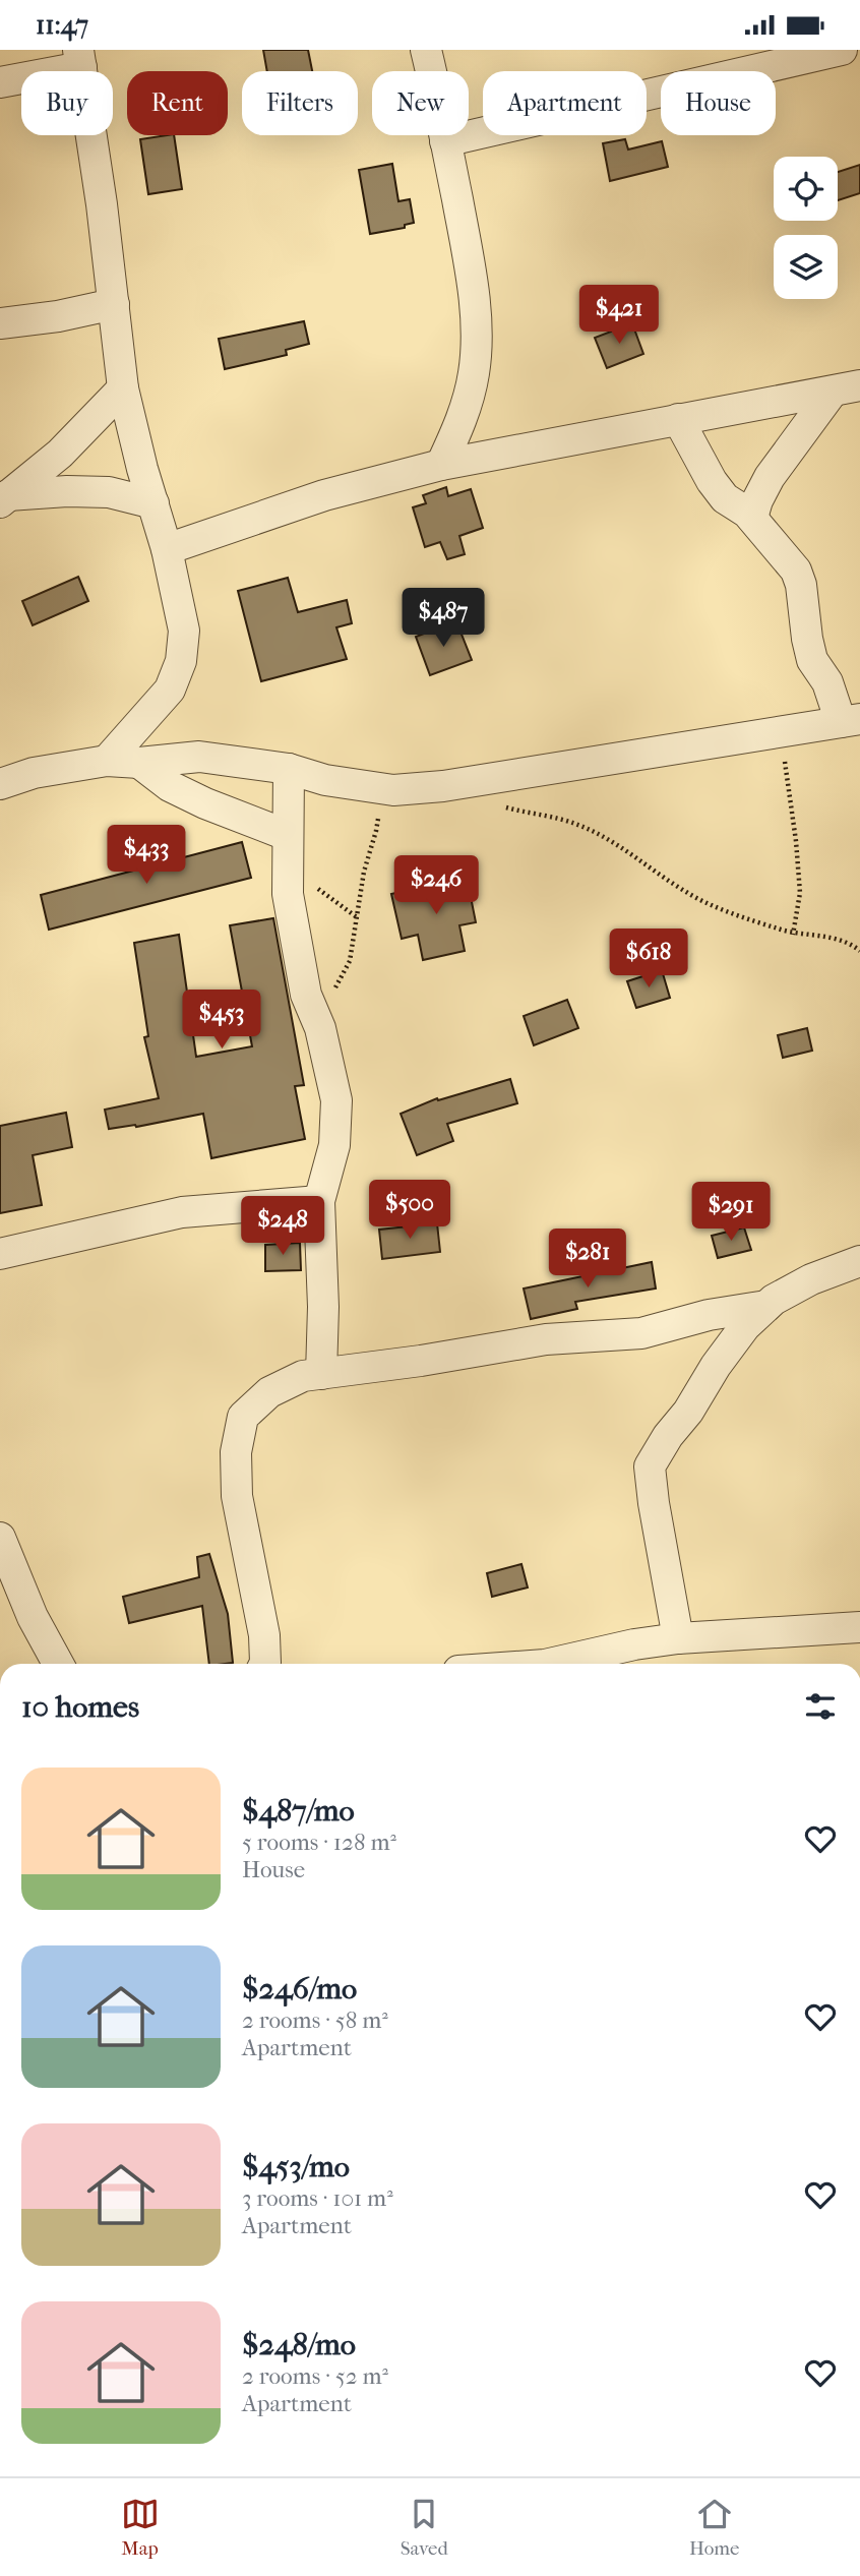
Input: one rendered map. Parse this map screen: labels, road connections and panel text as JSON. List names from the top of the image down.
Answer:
{
  "page": {
    "status": "11:47",
    "chip": [
      "Buy",
      "Rent",
      "Filters",
      "New",
      "Apartment",
      "House"
    ],
    "price": [
      "$421",
      "$487",
      "$433",
      "$246",
      "$618",
      "$453",
      "$500",
      "$291",
      "$248",
      "$281"
    ],
    "heading": "10 homes",
    "list": [
      {
        "name": "$487/mo",
        "note": "5 rooms · 128 m² · House"
      },
      {
        "name": "$246/mo",
        "note": "2 rooms · 58 m² · Apartment"
      },
      {
        "name": "$453/mo",
        "note": "3 rooms · 101 m² · Apartment"
      },
      {
        "name": "$248/mo",
        "note": "2 rooms · 52 m² · Apartment"
      }
    ],
    "tabs": ["Map", "Saved", "Home"]
  }
}
